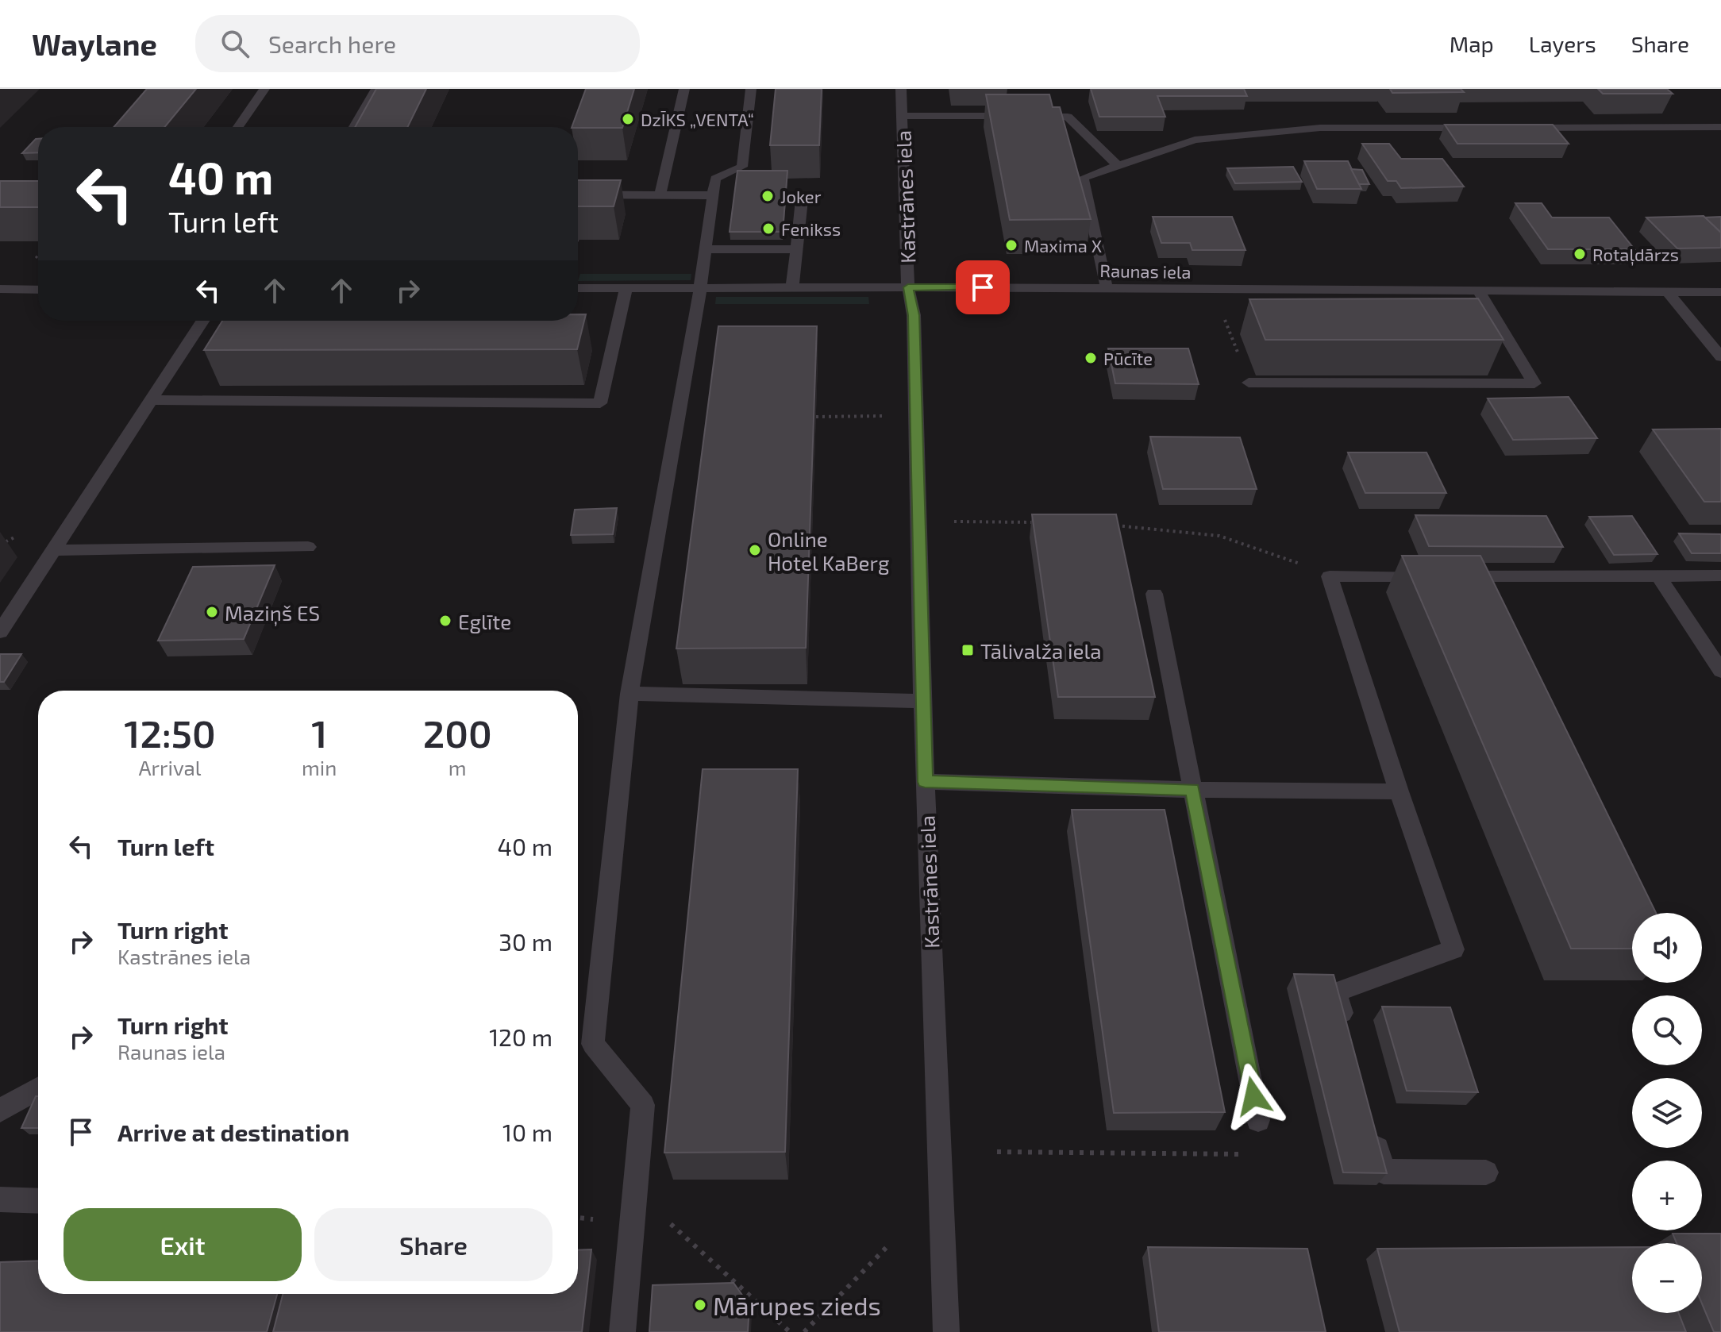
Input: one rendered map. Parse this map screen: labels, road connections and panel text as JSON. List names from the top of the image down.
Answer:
{
  "streets": {
    "street": ["Kastrānes iela", "Raunas iela"]
  },
  "crossings": [
    ["Kastrānes iela", "Raunas iela"]
  ],
  "places": {
    "other": [
      "DzĪKS „VENTA“",
      "Joker",
      "Fenikss",
      "Maxima X",
      "Rotaļdārzs",
      "Pūcīte",
      "Online Hotel KaBerg",
      "Maziņš ES",
      "Eglīte",
      "Mārupes zieds"
    ],
    "transit": ["Tālivalža iela"]
  },
  "page": {
    "header": "Waylane",
    "search": "Search here",
    "nav": ["Map", "Layers", "Share"],
    "turn": ["40 m", "Turn left"],
    "eta": [
      "12:50",
      "Arrival",
      "1",
      "min",
      "200",
      "m"
    ],
    "list": [
      {
        "name": "Turn left",
        "value": "40 m"
      },
      {
        "name": "Turn right",
        "note": "Kastrānes iela",
        "value": "30 m"
      },
      {
        "name": "Turn right",
        "note": "Raunas iela",
        "value": "120 m"
      },
      {
        "name": "Arrive at destination",
        "value": "10 m"
      }
    ],
    "map_buttons": ["+", "−"],
    "buttons": ["Exit", "Share"]
  }
}
